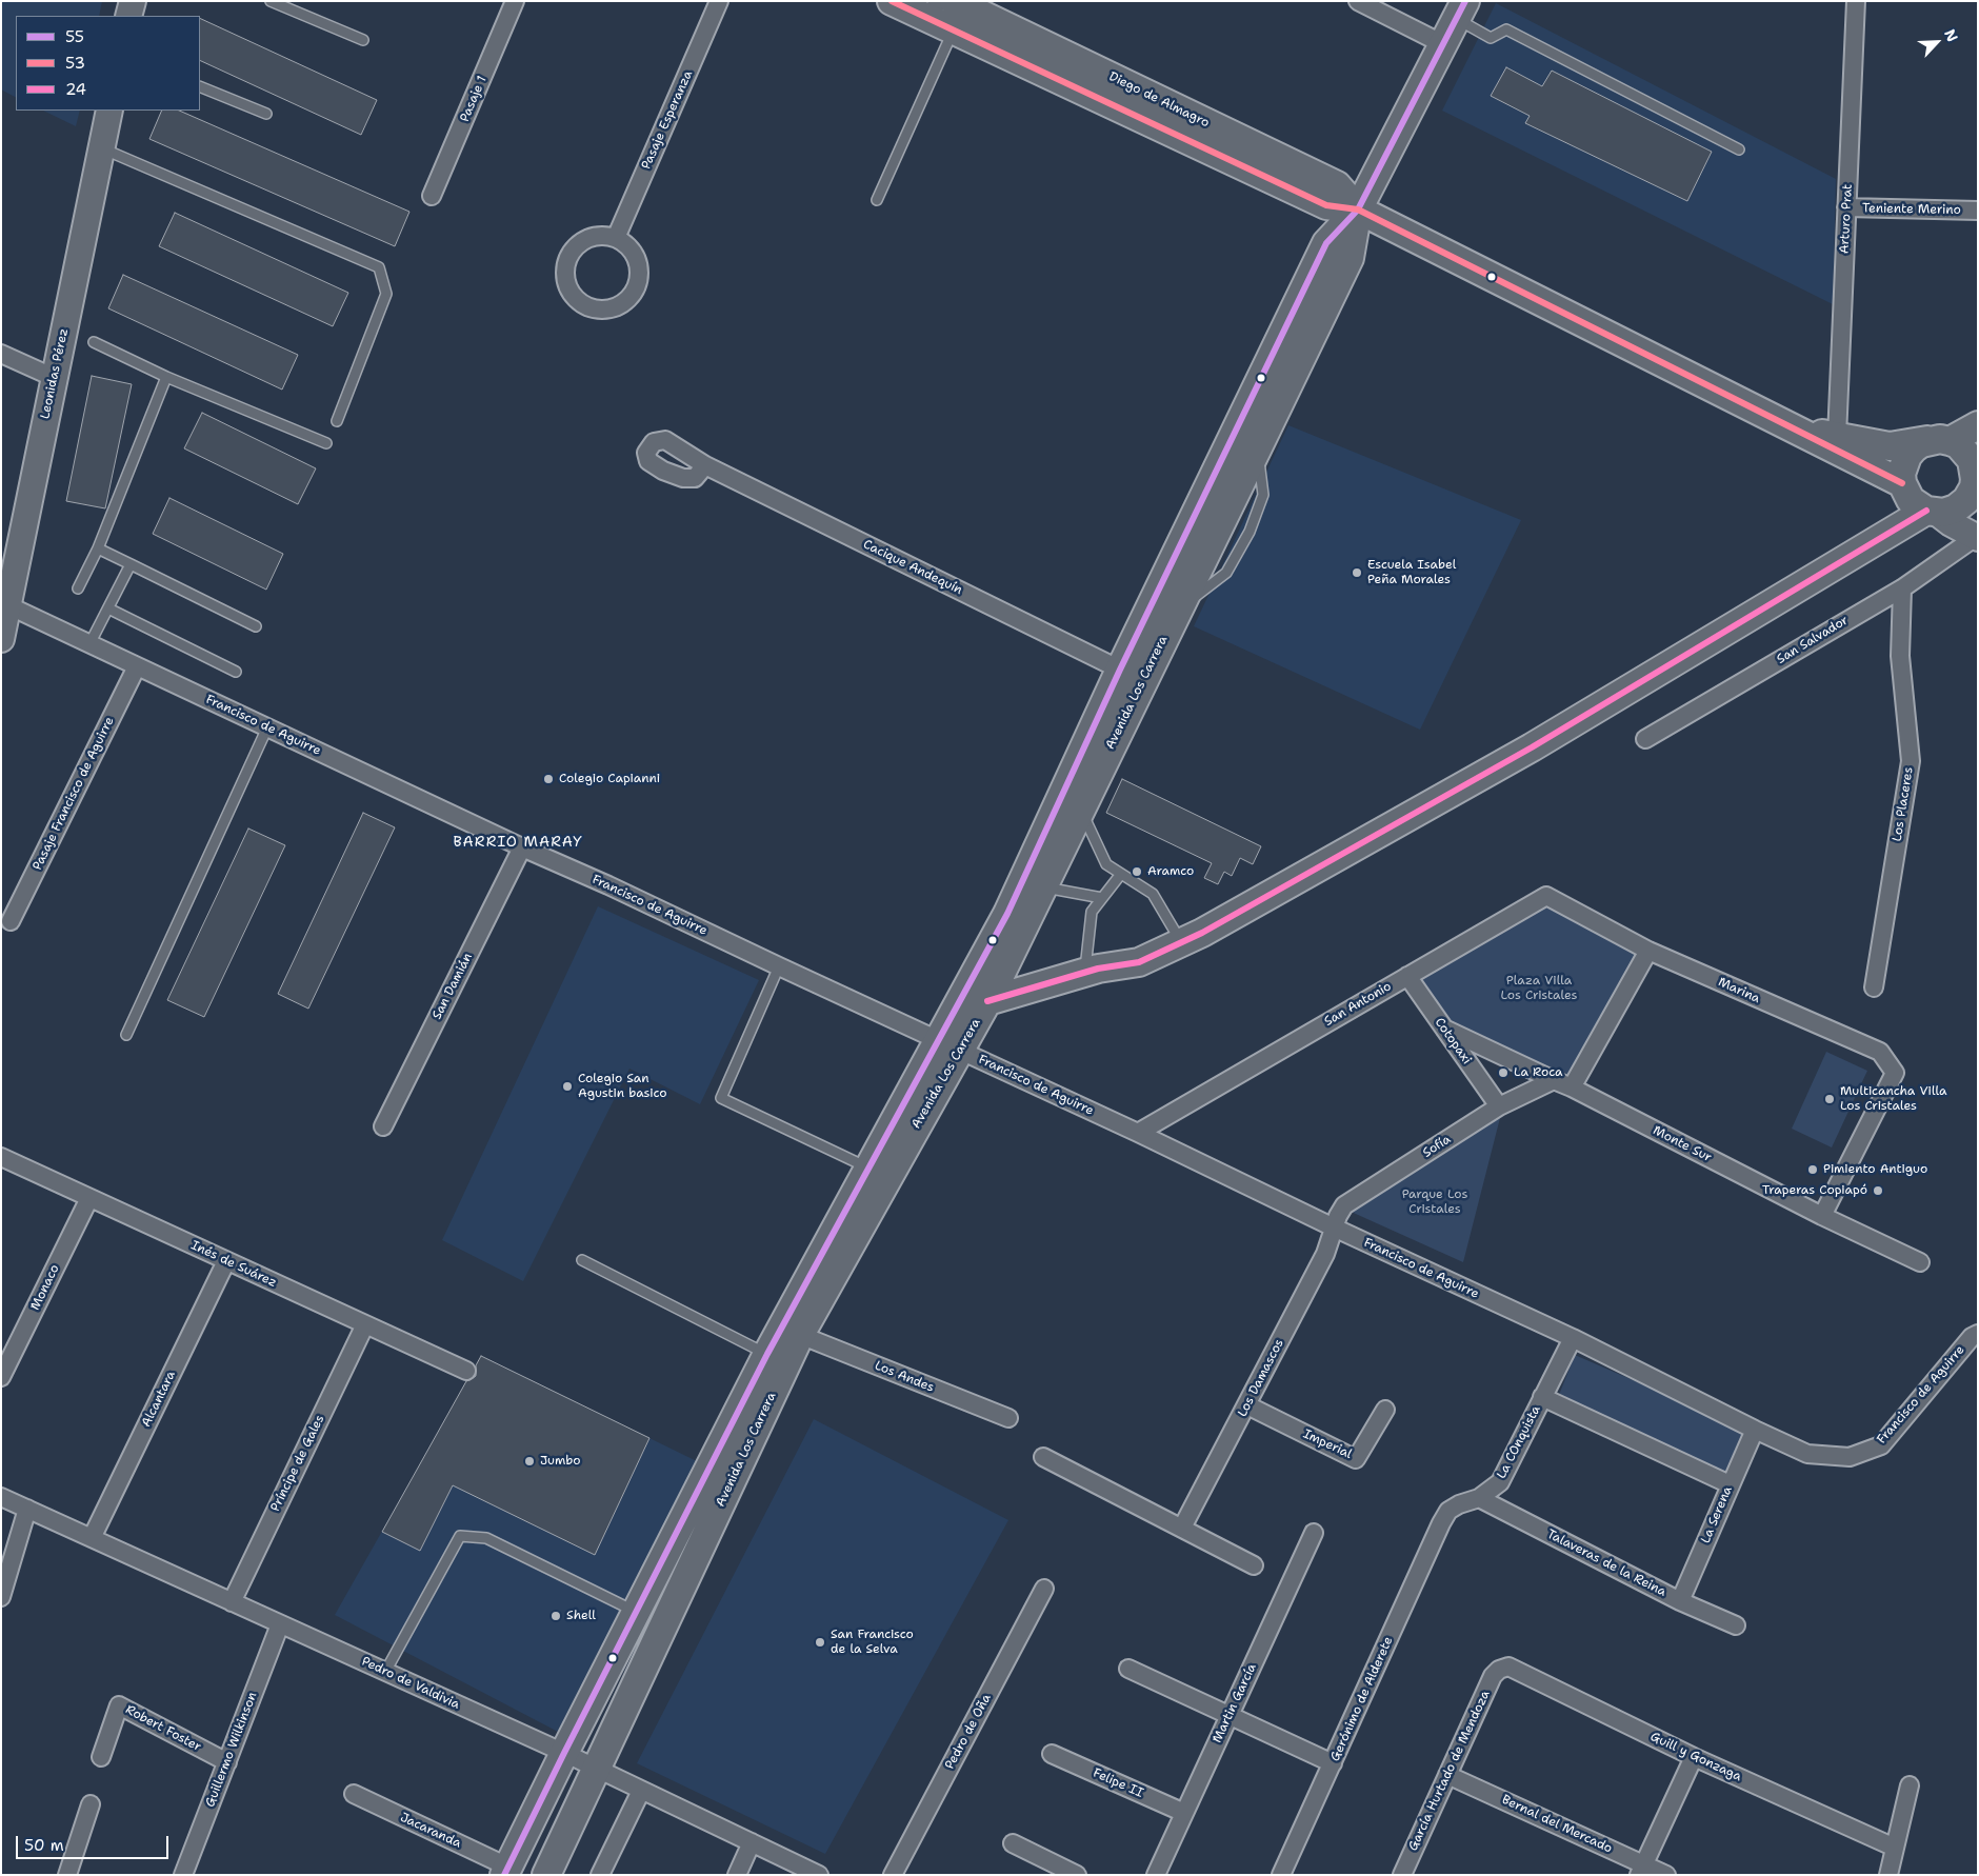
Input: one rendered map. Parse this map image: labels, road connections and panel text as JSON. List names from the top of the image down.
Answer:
{
  "streets": {
    "main road": ["Diego de Almagro", "Avenida Los Carrera"],
    "street": [
      "Pasaje 1",
      "Pasaje Esperanza",
      "Teniente Merino",
      "Arturo Prat",
      "Leonidas Pérez",
      "Cacique Andequín",
      "San Salvador",
      "Francisco de Aguirre",
      "Pasaje Francisco de Aguirre",
      "Los Placeres",
      "San Damián",
      "Marina",
      "San Antonio",
      "Cotopaxi",
      "Monte Sur",
      "Sofía",
      "Inés de Suárez",
      "Monaco",
      "Los Andes",
      "Los Damascos",
      "Alcantara",
      "La COnquista",
      "Imperial",
      "Príncipe de Gales",
      "La Serena",
      "Talaveras de la Reina",
      "Pedro de Valdivia",
      "Gerónimo de Alderete",
      "Martin García",
      "Robert Foster",
      "Pedro de Oña",
      "Guillermo Wilkinson",
      "Guill y Gonzaga",
      "García Hurtado de Mendoza",
      "Felipe II",
      "Bernal del Mercado",
      "Jacaranda"
    ]
  },
  "crossings": [
    ["Diego de Almagro", "Arturo Prat"],
    ["Diego de Almagro", "Avenida Los Carrera"],
    ["Teniente Merino", "Arturo Prat"],
    ["Leonidas Pérez", "Francisco de Aguirre"],
    ["Cacique Andequín", "Avenida Los Carrera"],
    ["San Salvador", "Los Placeres"],
    ["Avenida Los Carrera", "Francisco de Aguirre"],
    ["Avenida Los Carrera", "Los Andes"],
    ["Avenida Los Carrera", "Pedro de Valdivia"],
    ["Avenida Los Carrera", "Jacaranda"],
    ["Francisco de Aguirre", "Pasaje Francisco de Aguirre"],
    ["Francisco de Aguirre", "San Damián"],
    ["Francisco de Aguirre", "San Antonio"],
    ["Francisco de Aguirre", "Sofía"],
    ["Francisco de Aguirre", "Los Damascos"],
    ["Francisco de Aguirre", "La COnquista"],
    ["Francisco de Aguirre", "La Serena"],
    ["Marina", "San Antonio"],
    ["Marina", "Monte Sur"],
    ["San Antonio", "Cotopaxi"],
    ["Cotopaxi", "Monte Sur"],
    ["Cotopaxi", "Sofía"],
    ["Monte Sur", "Sofía"],
    ["Sofía", "Los Damascos"],
    ["Inés de Suárez", "Monaco"],
    ["Inés de Suárez", "Alcantara"],
    ["Inés de Suárez", "Príncipe de Gales"],
    ["Los Damascos", "Imperial"],
    ["Alcantara", "Pedro de Valdivia"],
    ["La COnquista", "Talaveras de la Reina"],
    ["La COnquista", "Gerónimo de Alderete"],
    ["Príncipe de Gales", "Pedro de Valdivia"],
    ["La Serena", "Talaveras de la Reina"],
    ["Pedro de Valdivia", "Guillermo Wilkinson"],
    ["Martin García", "Felipe II"],
    ["Robert Foster", "Guillermo Wilkinson"],
    ["Guill y Gonzaga", "García Hurtado de Mendoza"],
    ["García Hurtado de Mendoza", "Bernal del Mercado"]
  ],
  "districts": ["BARRIO MARAY"],
  "parks": ["Plaza Villa Los Cristales", "Parque Los Cristales"],
  "places": [
    "Escuela Isabel Peña Morales",
    "Colegio Capianni",
    "Aramco",
    "La Roca",
    "Colegio San Agustin basico",
    "Multicancha Villa Los Cristales",
    "Pimiento Antiguo",
    "Traperas Copiapó",
    "Jumbo",
    "Shell",
    "San Francisco de la Selva"
  ],
  "lines": ["transit line 55", "transit line 53", "transit line 24"],
  "legend": ["55", "53", "24"],
  "scale_bar": "50 m",
  "north": "top right"
}
